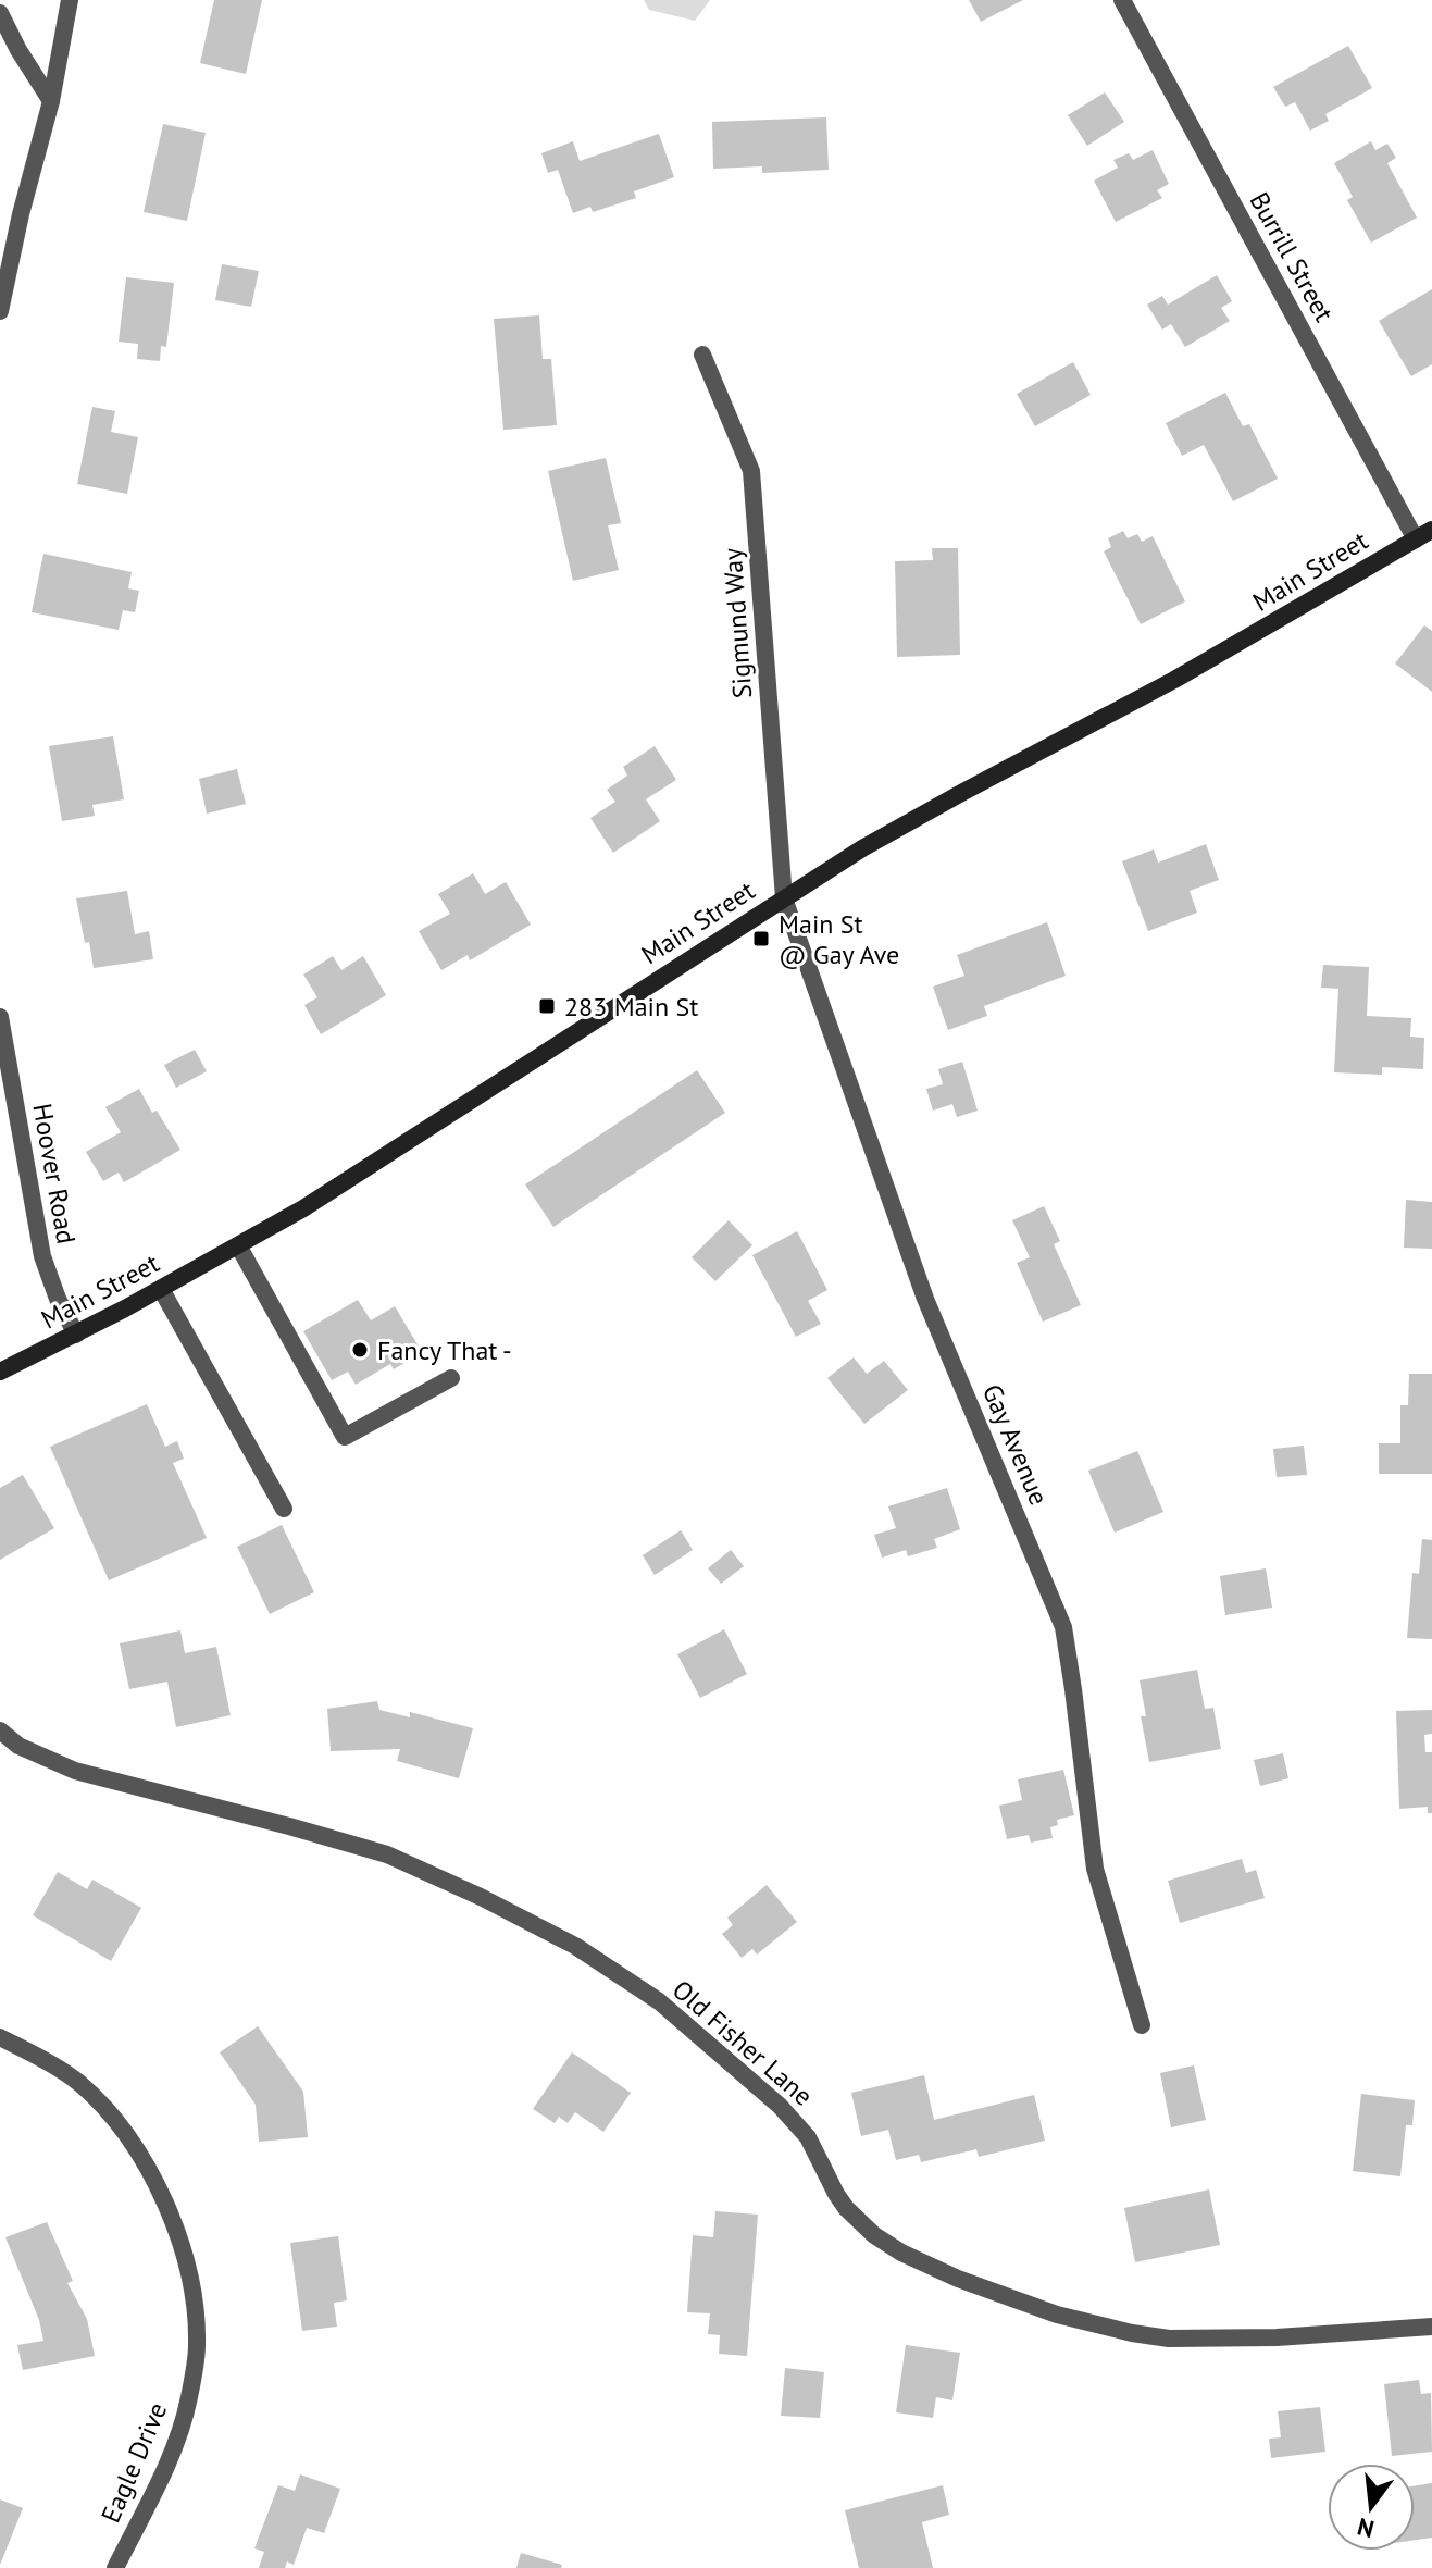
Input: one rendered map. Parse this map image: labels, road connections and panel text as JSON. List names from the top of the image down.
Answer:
{
  "streets": {
    "main road": ["Main Street"],
    "street": [
      "Burrill Street",
      "Sigmund Way",
      "Hoover Road",
      "Gay Avenue",
      "Old Fisher Lane",
      "Eagle Drive"
    ]
  },
  "crossings": [
    ["Burrill Street", "Main Street"],
    ["Main Street", "Sigmund Way"],
    ["Main Street", "Hoover Road"],
    ["Main Street", "Gay Avenue"],
    ["Sigmund Way", "Gay Avenue"]
  ],
  "places": {
    "transit": ["Main St @ Gay Ave", "283 Main St"],
    "other": ["Fancy That -"]
  },
  "north": "bottom"
}
